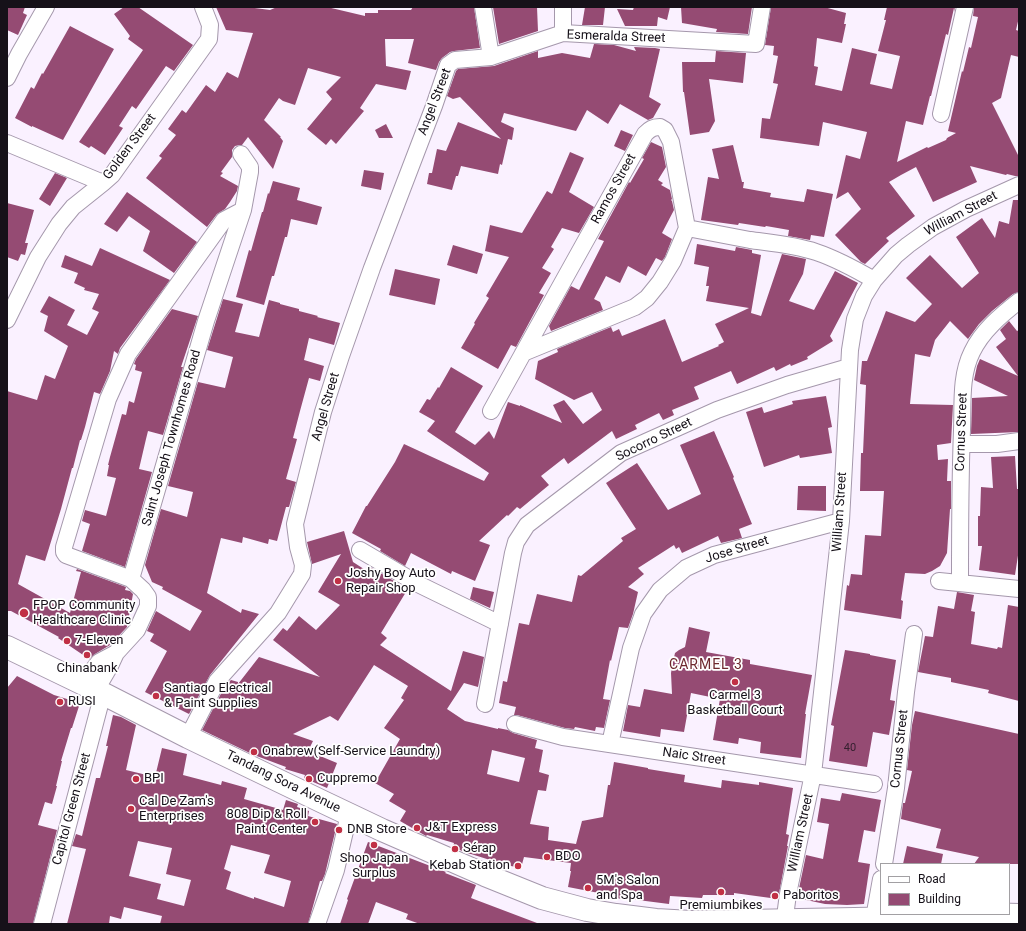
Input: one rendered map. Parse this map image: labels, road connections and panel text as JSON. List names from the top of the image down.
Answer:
{
  "streets": {
    "main road": ["Tandang Sora Avenue"],
    "street": [
      "Esmeralda Street",
      "Angel Street",
      "Golden Street",
      "Ramos Street",
      "William Street",
      "Cornus Street",
      "Saint Joseph Townhomes Road",
      "Socorro Street",
      "Jose Street",
      "Naic Street",
      "Capitol Green Street"
    ]
  },
  "crossings": [
    ["Esmeralda Street", "Angel Street"],
    ["Angel Street", "Tandang Sora Avenue"],
    ["William Street", "Socorro Street"],
    ["William Street", "Jose Street"],
    ["William Street", "Naic Street"],
    ["William Street", "Tandang Sora Avenue"],
    ["Jose Street", "Naic Street"],
    ["Tandang Sora Avenue", "Capitol Green Street"]
  ],
  "districts": ["CARMEL 3"],
  "places": [
    "Joshy Boy Auto Repair Shop",
    "FPOP Community Healthcare Clinic",
    "7-Eleven",
    "Chinabank",
    "Carmel 3 Basketball Court",
    "Santiago Electrical & Paint Supplies",
    "RUSI",
    "Onabrew(Self-Service Laundry)",
    "BPI",
    "Cuppremo",
    "Cal De Zam's Enterprises",
    "808 Dip & Roll Paint Center",
    "J&T Express",
    "DNB Store",
    "Shop Japan Surplus",
    "Sérap",
    "BDO",
    "Kebab Station",
    "5M's Salon and Spa",
    "Premiumbikes",
    "Paboritos"
  ],
  "house_numbers": ["40"],
  "legend": ["Road", "Building"]
}
